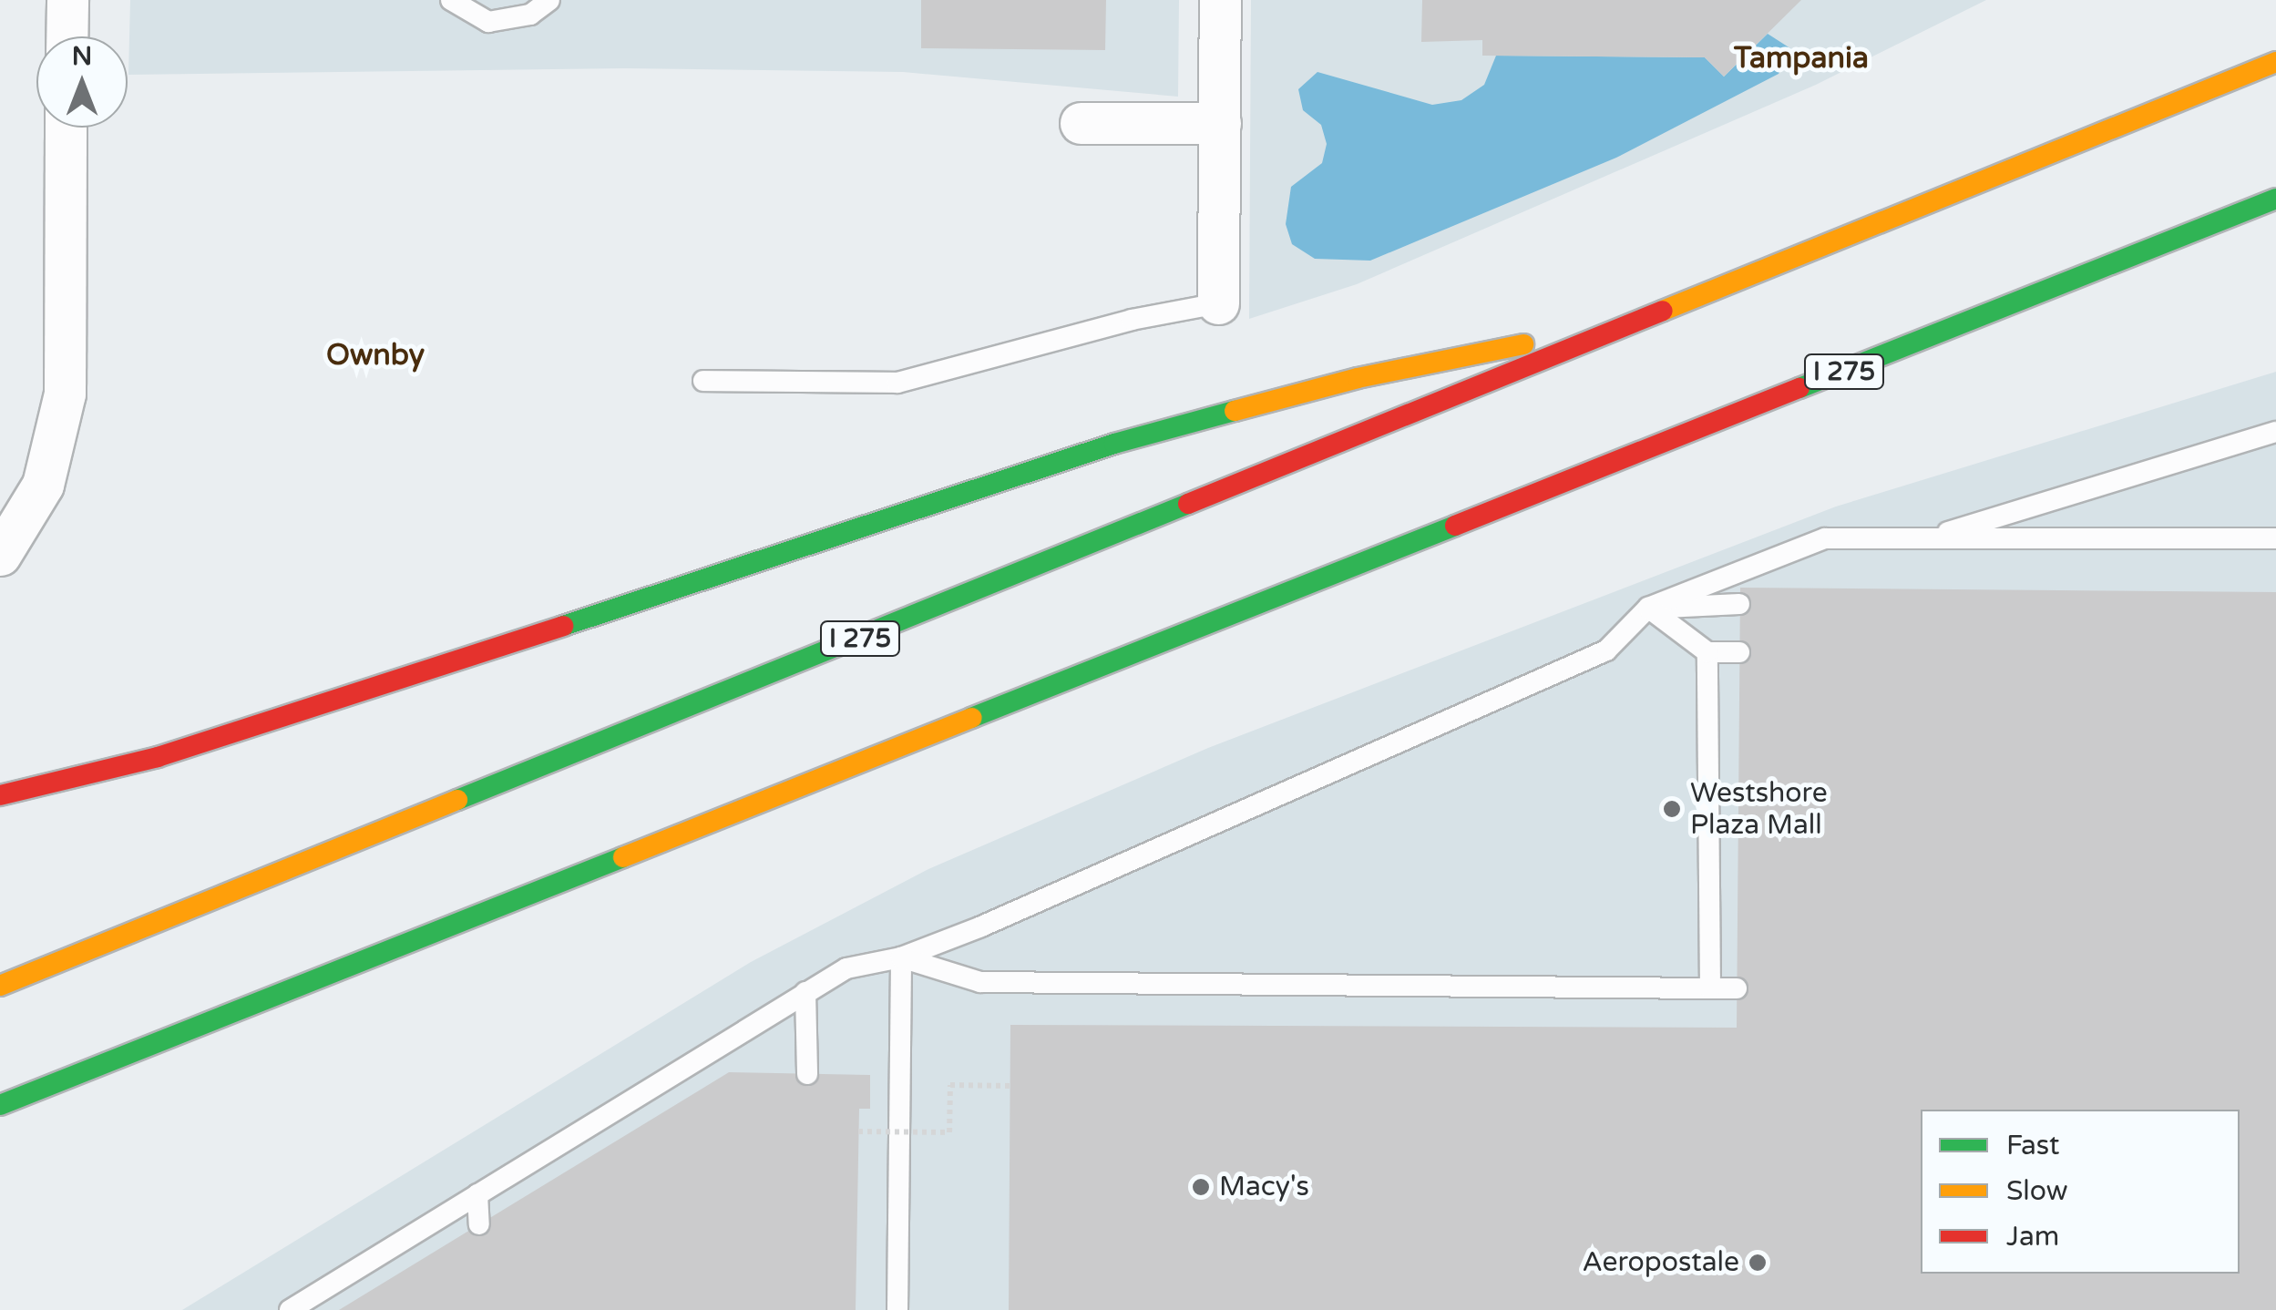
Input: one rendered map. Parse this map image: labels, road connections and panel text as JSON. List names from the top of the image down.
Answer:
{
  "streets": {
    "highway": ["I 275"]
  },
  "districts": ["Tampania", "Ownby"],
  "places": ["Westshore Plaza Mall", "Macy's", "Aeropostale"],
  "legend": ["Fast", "Slow", "Jam"],
  "north": "top"
}
